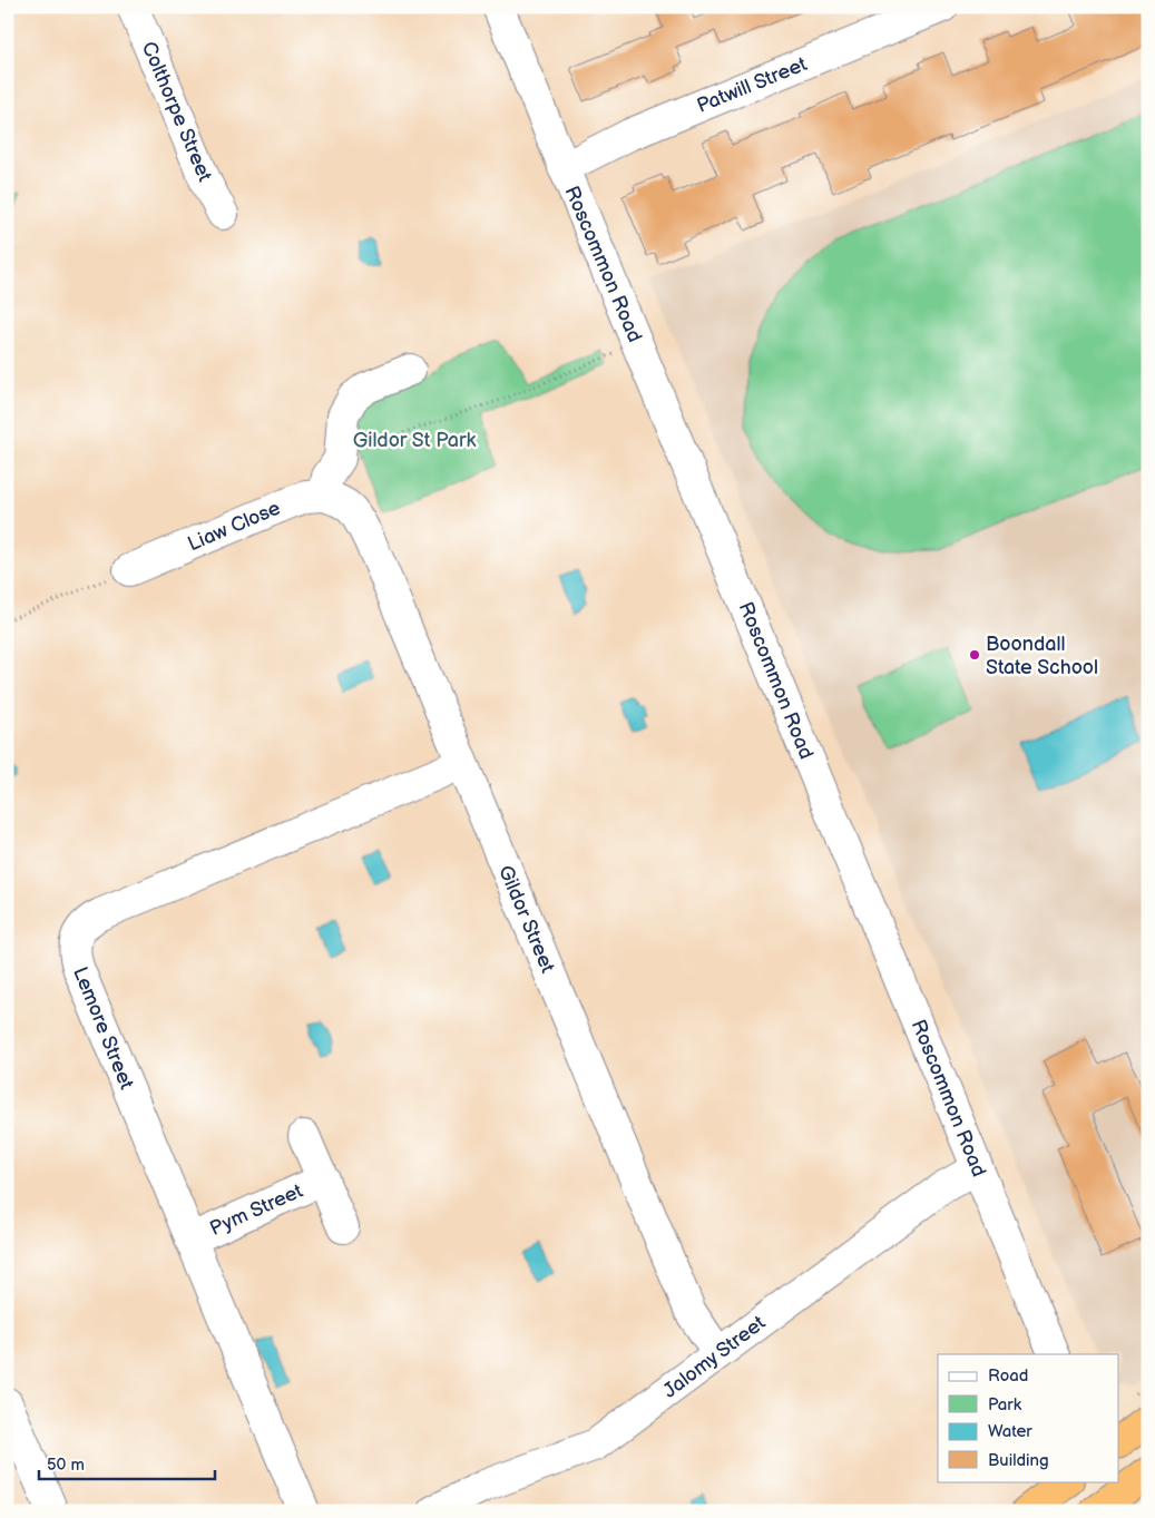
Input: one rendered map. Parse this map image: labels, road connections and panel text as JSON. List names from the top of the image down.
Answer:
{
  "streets": {
    "street": [
      "Patwill Street",
      "Colthorpe Street",
      "Roscommon Road",
      "Liaw Close",
      "Gildor Street",
      "Lemore Street",
      "Pym Street",
      "Jalomy Street"
    ]
  },
  "crossings": [
    ["Patwill Street", "Roscommon Road"],
    ["Roscommon Road", "Jalomy Street"],
    ["Liaw Close", "Gildor Street"],
    ["Gildor Street", "Lemore Street"],
    ["Gildor Street", "Jalomy Street"],
    ["Lemore Street", "Pym Street"]
  ],
  "parks": ["Gildor St Park"],
  "places": ["Boondall State School"],
  "legend": [
    "Road",
    "Park",
    "Water",
    "Building"
  ],
  "scale_bar": "50 m"
}
